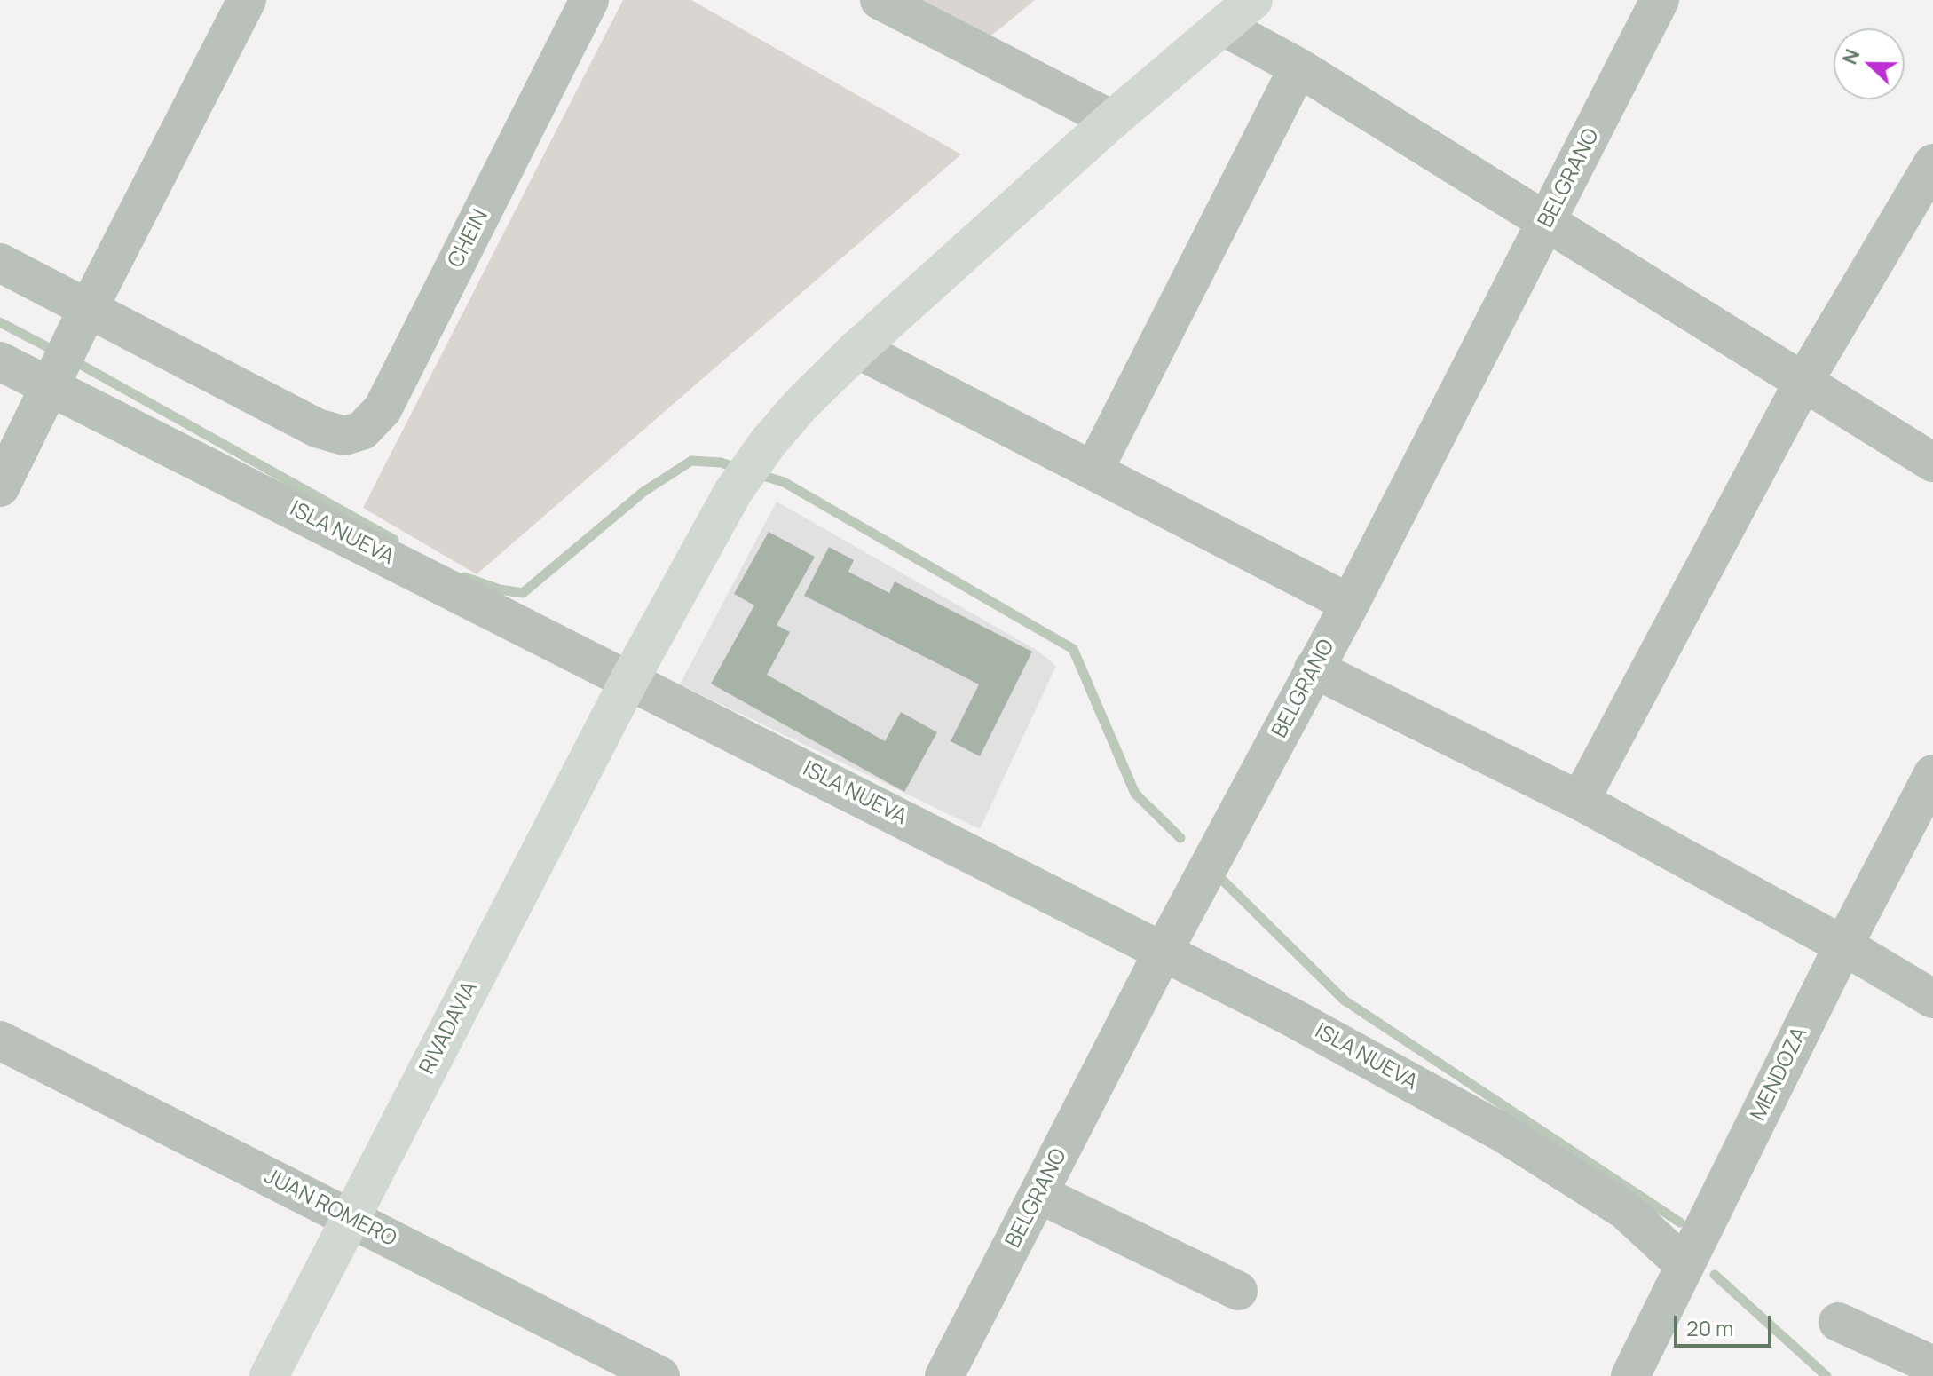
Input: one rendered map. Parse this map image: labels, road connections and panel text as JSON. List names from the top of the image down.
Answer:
{
  "streets": {
    "main road": ["RIVADAVIA"],
    "street": [
      "BELGRANO",
      "CHEIN",
      "ISLA NUEVA",
      "MENDOZA",
      "JUAN ROMERO"
    ]
  },
  "crossings": [
    ["BELGRANO", "ISLA NUEVA"],
    ["ISLA NUEVA", "RIVADAVIA"],
    ["ISLA NUEVA", "MENDOZA"],
    ["RIVADAVIA", "JUAN ROMERO"]
  ],
  "scale_bar": "20 m",
  "north": "left"
}
